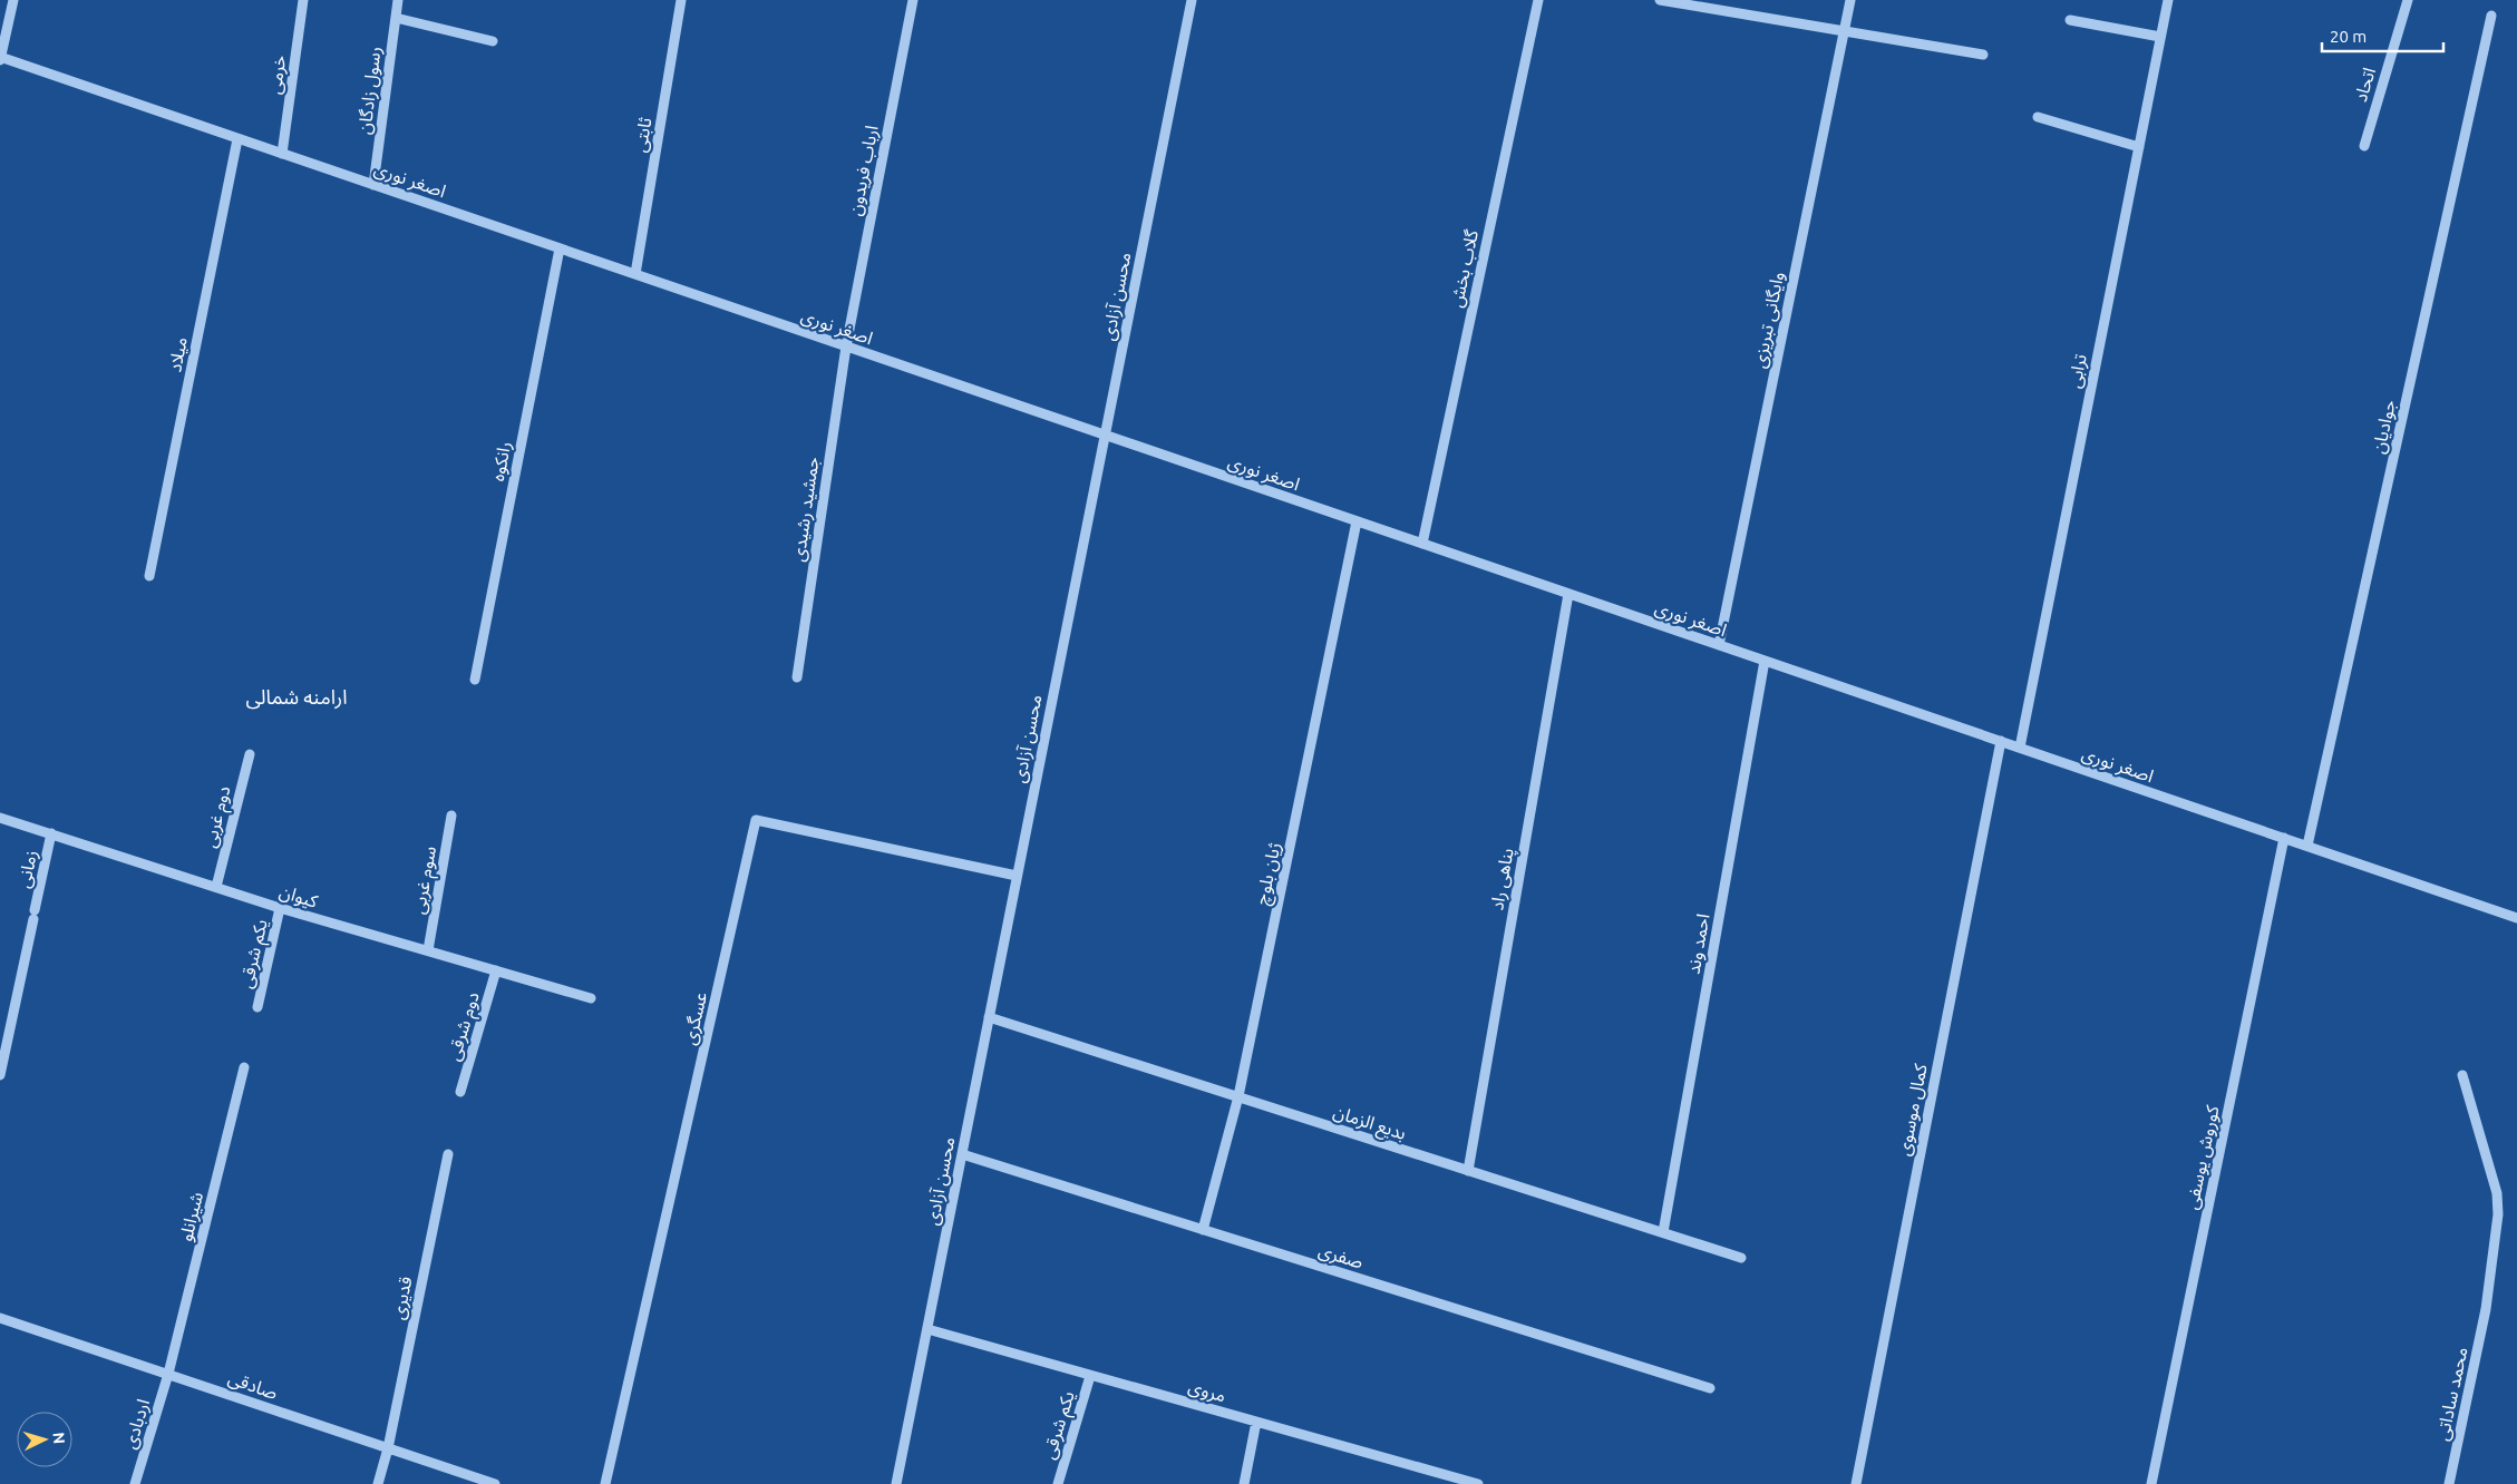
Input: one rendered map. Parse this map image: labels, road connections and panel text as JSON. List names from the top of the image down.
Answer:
{
  "streets": {
    "street": [
      "خرمی",
      "اتحاد",
      "رسول زادگان",
      "ثابتی",
      "ارباب فریدون",
      "اصغر نوری",
      "گلاب بخش",
      "محسن آزادی",
      "وایگانی تبریزی",
      "میلاد",
      "ترابی",
      "جوادیان",
      "رانکوه",
      "جمشید رشیدی",
      "دوم غربی",
      "زمانی",
      "ژیان بلوچ",
      "پناهی راد",
      "سوم غربی",
      "کیوان",
      "احمد وند",
      "یکم شرقی",
      "عسگری",
      "دوم شرقی",
      "کمال موسوی",
      "بدیع الزمان",
      "کوروش یوسفی",
      "شیرانلو",
      "صفری",
      "قدیری",
      "صادقی",
      "مروی",
      "محمد ساداتی",
      "اردبادی"
    ]
  },
  "crossings": [
    ["خرمی", "اصغر نوری"],
    ["رسول زادگان", "اصغر نوری"],
    ["ثابتی", "اصغر نوری"],
    ["ارباب فریدون", "اصغر نوری"],
    ["ارباب فریدون", "جمشید رشیدی"],
    ["اصغر نوری", "گلاب بخش"],
    ["اصغر نوری", "محسن آزادی"],
    ["اصغر نوری", "وایگانی تبریزی"],
    ["اصغر نوری", "میلاد"],
    ["اصغر نوری", "ترابی"],
    ["اصغر نوری", "جوادیان"],
    ["اصغر نوری", "رانکوه"],
    ["اصغر نوری", "جمشید رشیدی"],
    ["اصغر نوری", "ژیان بلوچ"],
    ["اصغر نوری", "پناهی راد"],
    ["اصغر نوری", "احمد وند"],
    ["اصغر نوری", "کمال موسوی"],
    ["اصغر نوری", "کوروش یوسفی"],
    ["محسن آزادی", "عسگری"],
    ["محسن آزادی", "بدیع الزمان"],
    ["محسن آزادی", "صفری"],
    ["محسن آزادی", "مروی"],
    ["دوم غربی", "کیوان"],
    ["زمانی", "کیوان"],
    ["ژیان بلوچ", "بدیع الزمان"],
    ["ژیان بلوچ", "صفری"],
    ["پناهی راد", "بدیع الزمان"],
    ["سوم غربی", "کیوان"],
    ["کیوان", "یکم شرقی"],
    ["کیوان", "دوم شرقی"],
    ["احمد وند", "بدیع الزمان"],
    ["یکم شرقی", "مروی"],
    ["شیرانلو", "صادقی"],
    ["شیرانلو", "اردبادی"],
    ["قدیری", "صادقی"],
    ["صادقی", "اردبادی"]
  ],
  "districts": ["ارامنه شمالی"],
  "scale_bar": "20 m",
  "north": "right"
}
